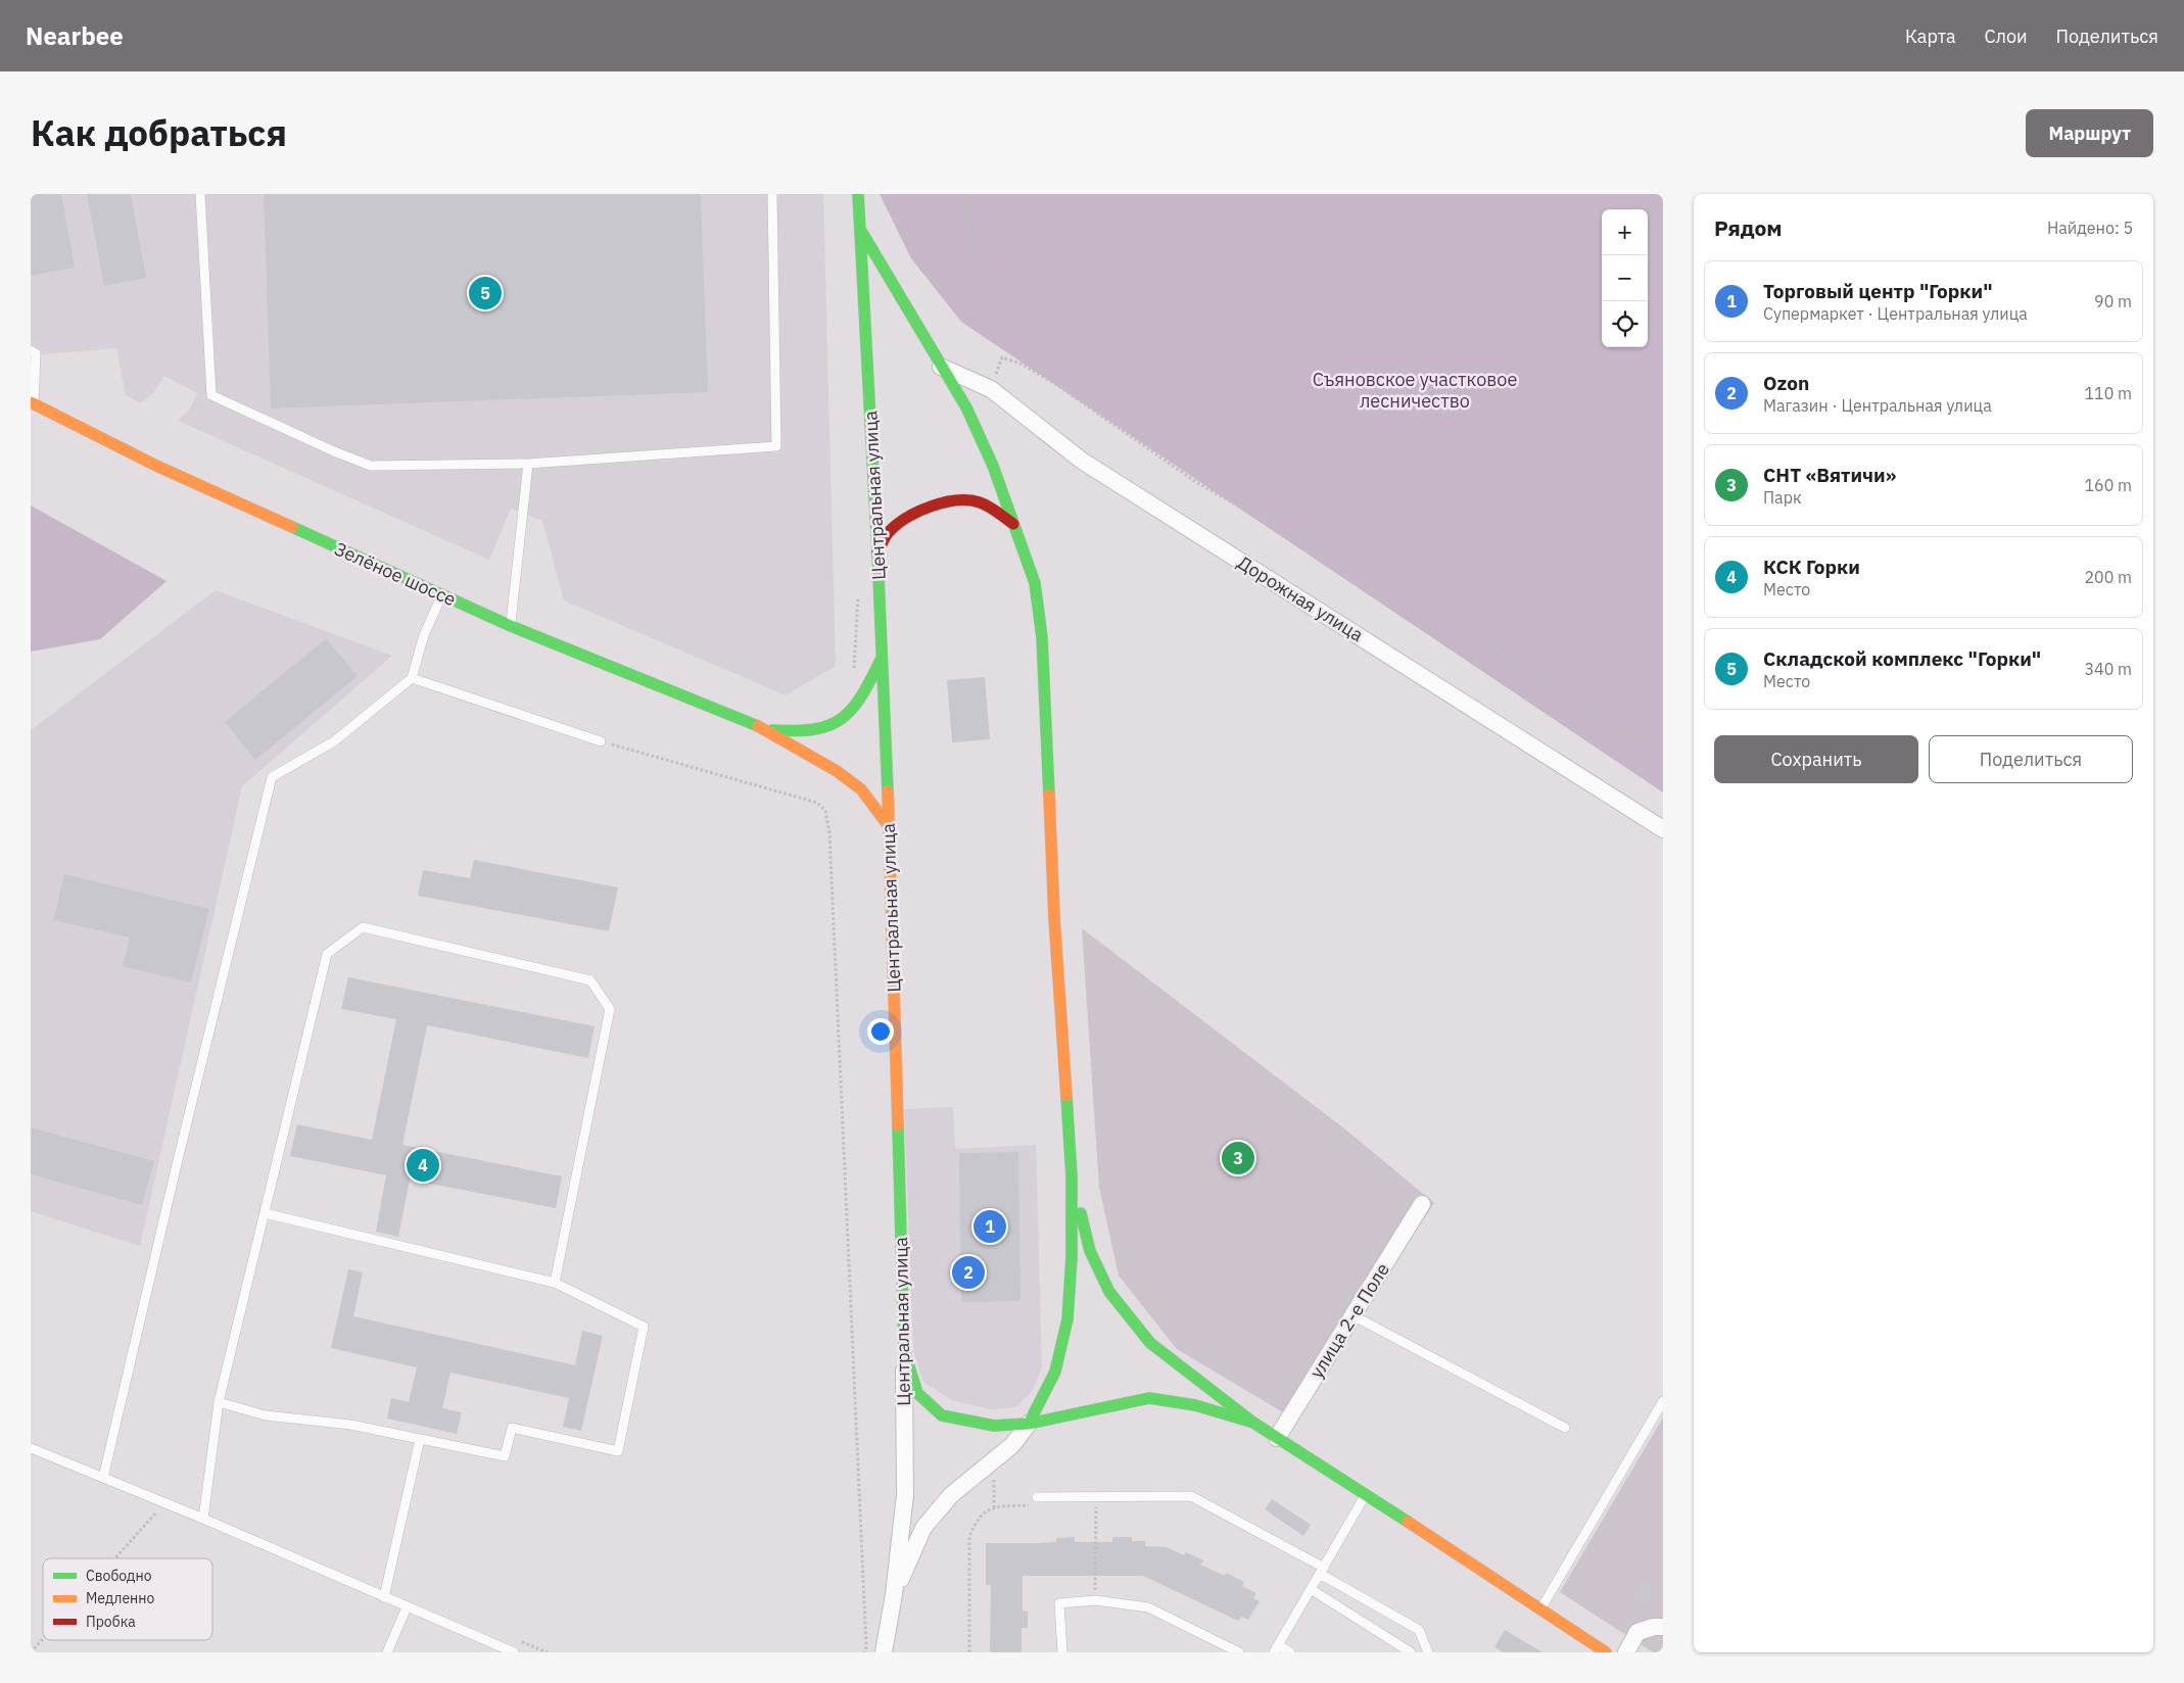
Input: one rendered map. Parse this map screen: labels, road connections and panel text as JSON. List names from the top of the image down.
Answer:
{
  "streets": {
    "main road": ["Центральная улица", "Зелёное шоссе"],
    "street": ["Дорожная улица", "улица 2-е Поле"]
  },
  "parks": ["Съяновское участковое лесничество"],
  "legend": ["Свободно", "Медленно", "Пробка"],
  "page": {
    "header": "Nearbee",
    "nav": ["Карта", "Слои", "Поделиться"],
    "title": "Как добраться",
    "buttons": [
      "Маршрут",
      ["Сохранить", "Поделиться"]
    ],
    "heading": ["Рядом", "Найдено: 5"],
    "map_buttons": ["+", "−"],
    "list": [
      {
        "mark": "1",
        "name": "Торговый центр \"Горки\"",
        "note": "Супермаркет · Центральная улица",
        "value": "90 m"
      },
      {
        "mark": "2",
        "name": "Ozon",
        "note": "Магазин · Центральная улица",
        "value": "110 m"
      },
      {
        "mark": "3",
        "name": "СНТ «Вятичи»",
        "note": "Парк",
        "value": "160 m"
      },
      {
        "mark": "4",
        "name": "КСК Горки",
        "note": "Место",
        "value": "200 m"
      },
      {
        "mark": "5",
        "name": "Складской комплекс \"Горки\"",
        "note": "Место",
        "value": "340 m"
      }
    ],
    "pins": [
      "5",
      "3",
      "4",
      "1",
      "2"
    ]
  }
}
